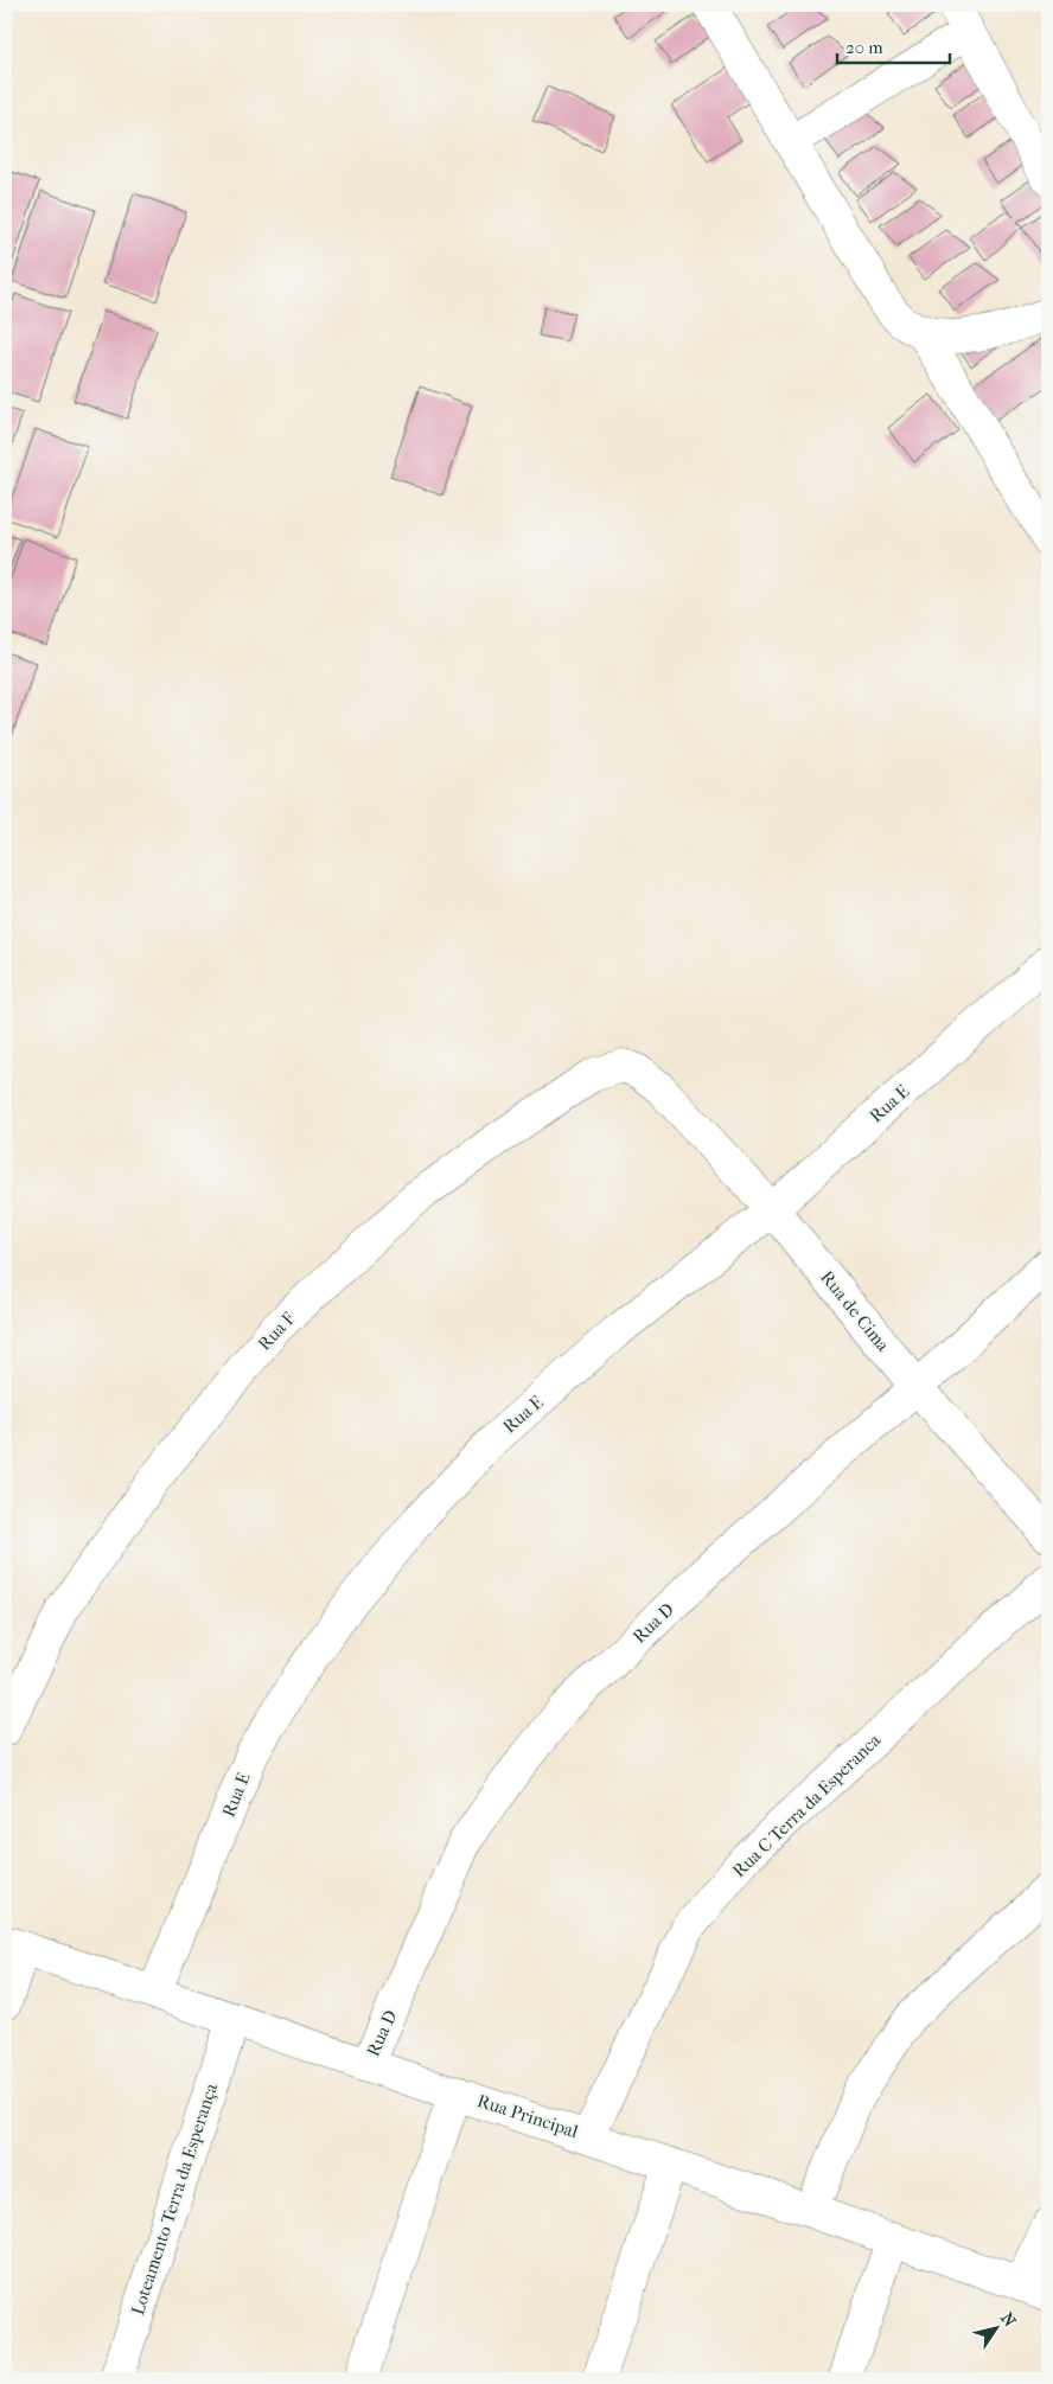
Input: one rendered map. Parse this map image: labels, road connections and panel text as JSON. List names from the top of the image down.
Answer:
{
  "streets": {
    "street": [
      "Rua E",
      "Rua de Cima",
      "Rua F",
      "Rua D",
      "Rua C Terra da Esperanca",
      "Rua Principal",
      "Loteamento Terra da Esperança"
    ]
  },
  "crossings": [
    ["Rua E", "Rua de Cima"],
    ["Rua E", "Rua Principal"],
    ["Rua de Cima", "Rua F"],
    ["Rua de Cima", "Rua D"],
    ["Rua D", "Rua Principal"],
    ["Rua C Terra da Esperanca", "Rua Principal"],
    ["Rua Principal", "Loteamento Terra da Esperança"]
  ],
  "scale_bar": "20 m",
  "north": "top right"
}
